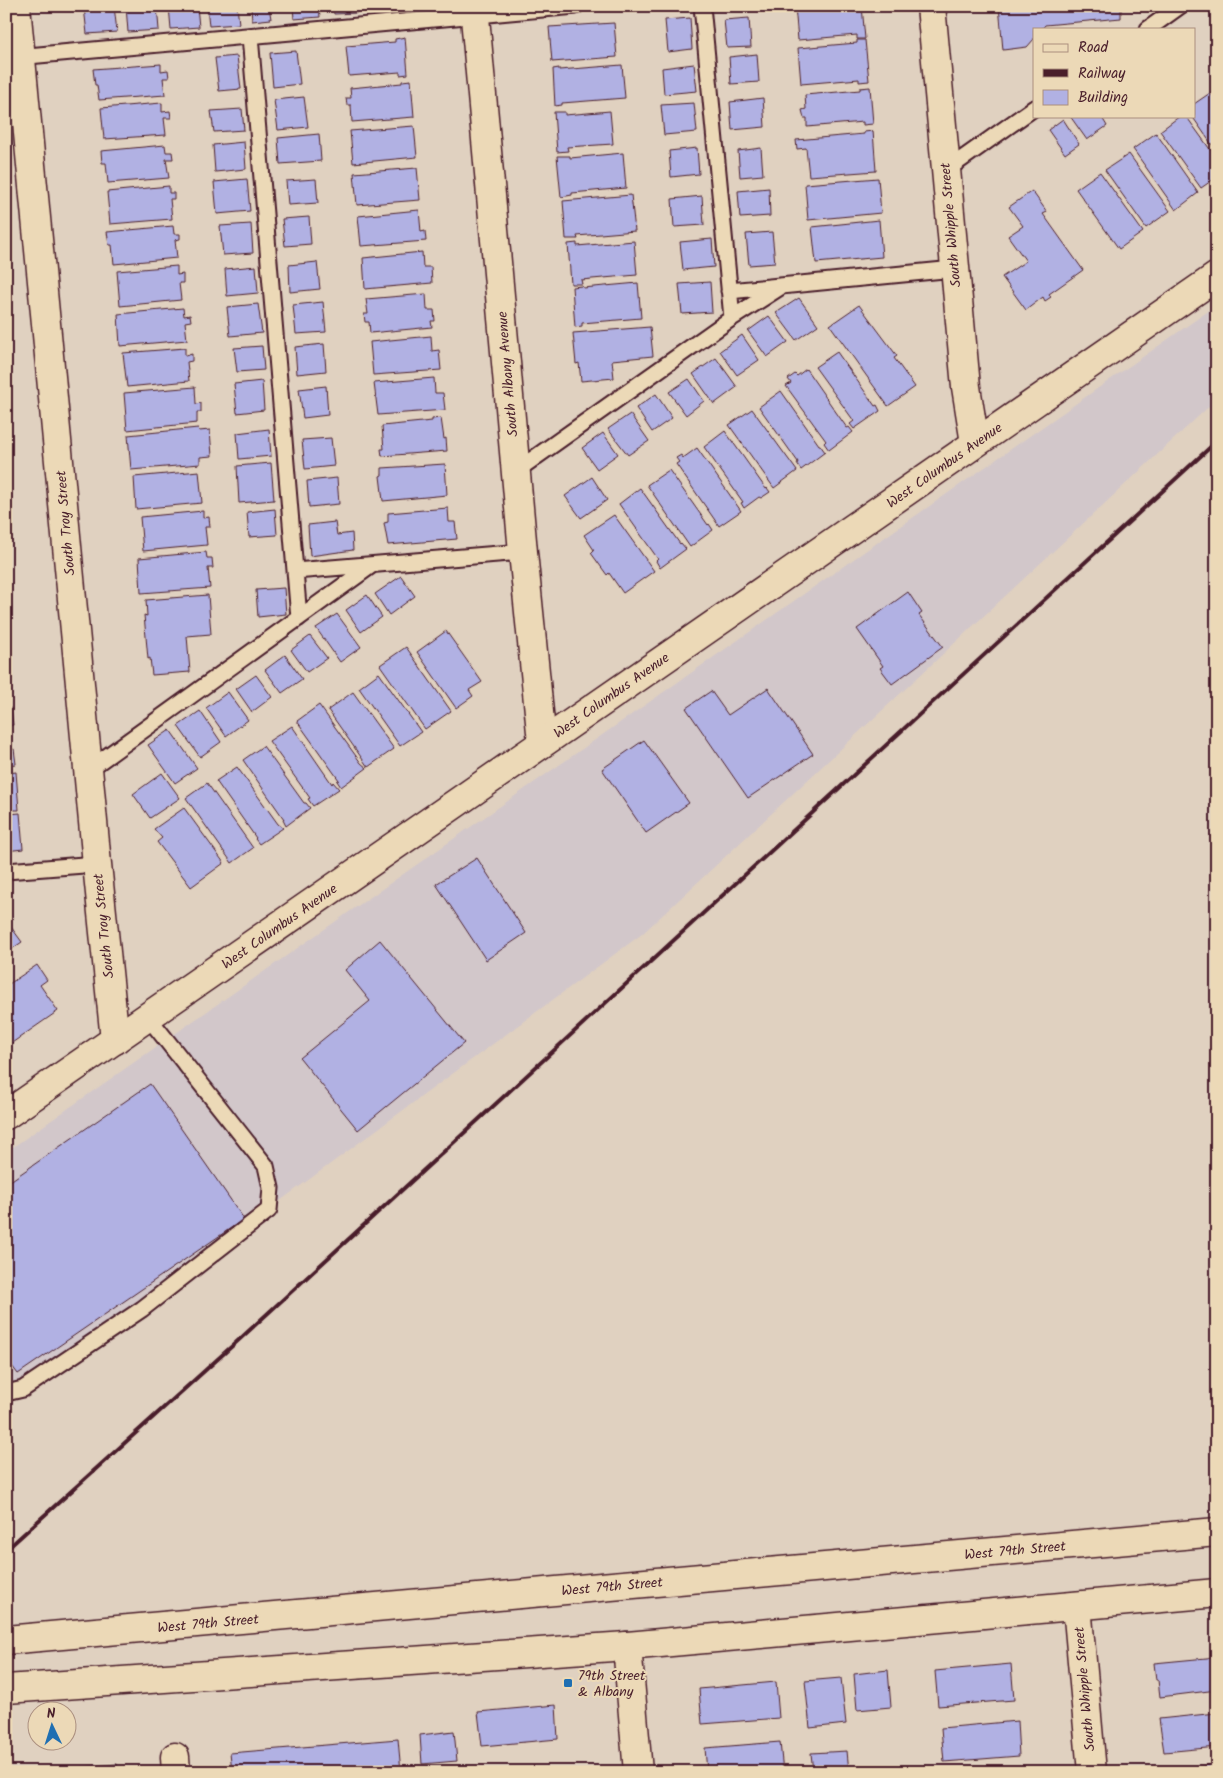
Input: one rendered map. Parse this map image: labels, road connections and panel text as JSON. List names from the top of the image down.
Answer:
{
  "streets": {
    "main road": [
      "South Whipple Street",
      "South Albany Avenue",
      "West Columbus Avenue",
      "South Troy Street",
      "West 79th Street"
    ]
  },
  "crossings": [
    ["South Whipple Street", "West Columbus Avenue"],
    ["South Albany Avenue", "West Columbus Avenue"],
    ["West Columbus Avenue", "South Troy Street"]
  ],
  "places": {
    "transit": ["79th Street & Albany"]
  },
  "legend": ["Road", "Railway", "Building"],
  "north": "top"
}
